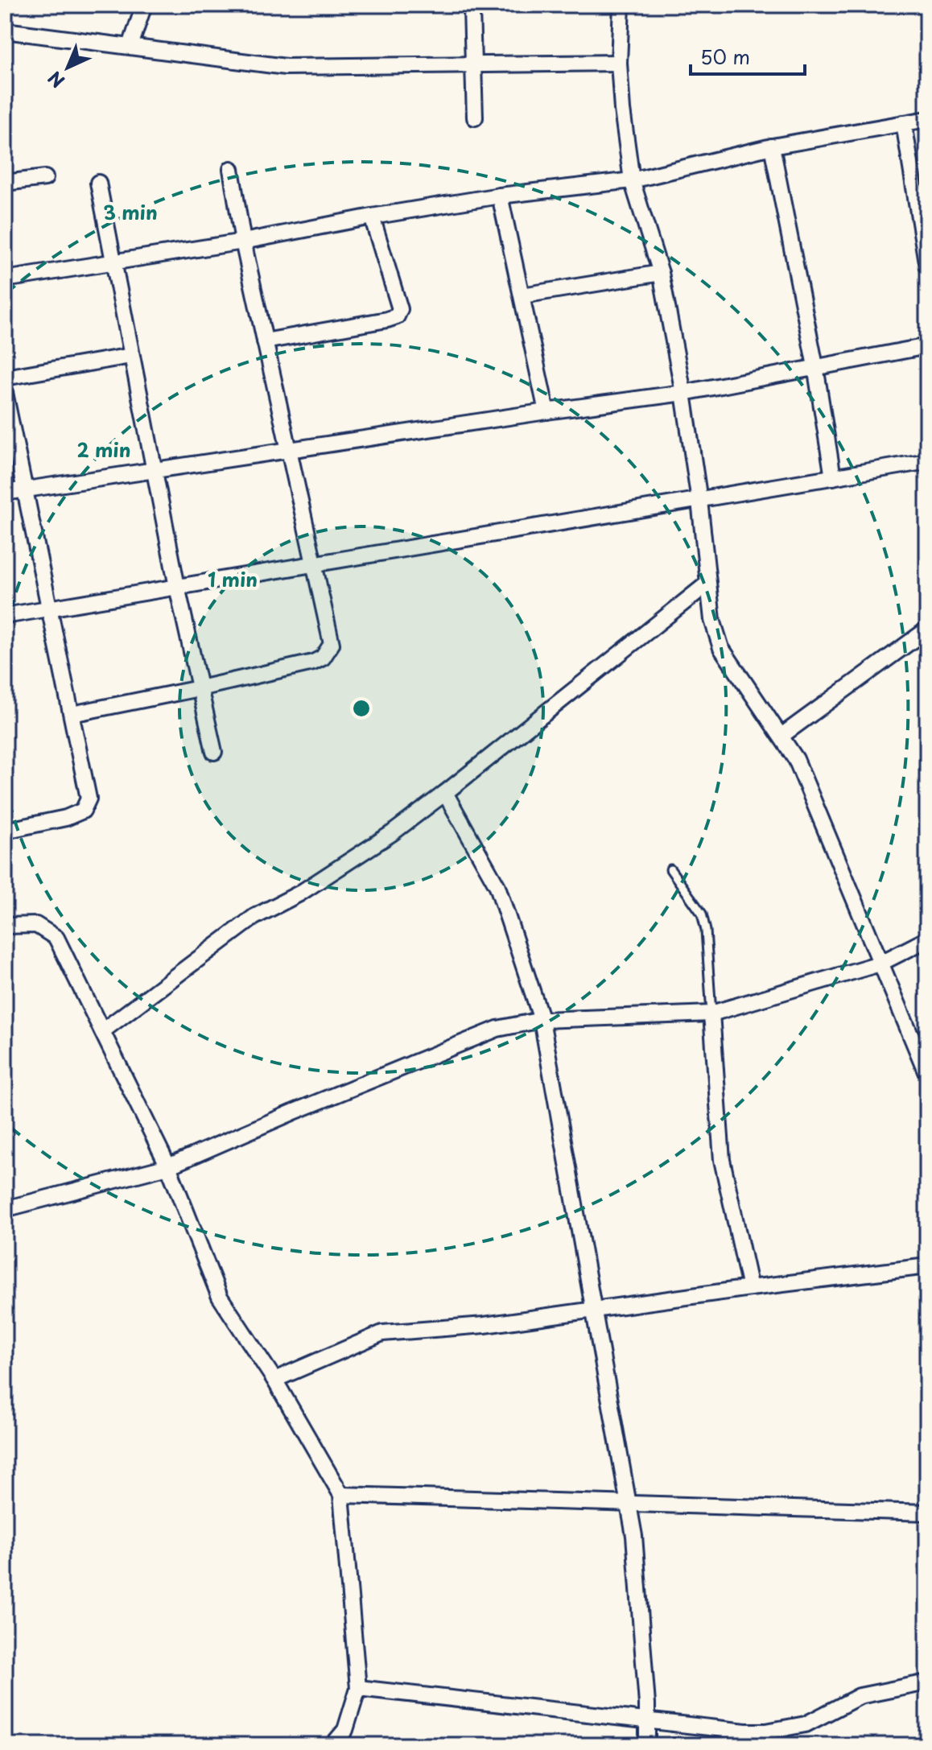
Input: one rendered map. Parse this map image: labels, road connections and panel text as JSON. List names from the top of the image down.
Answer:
{
  "scale_bar": "50 m",
  "north": "bottom left",
  "rings": ["3 min", "2 min", "1 min"]
}
